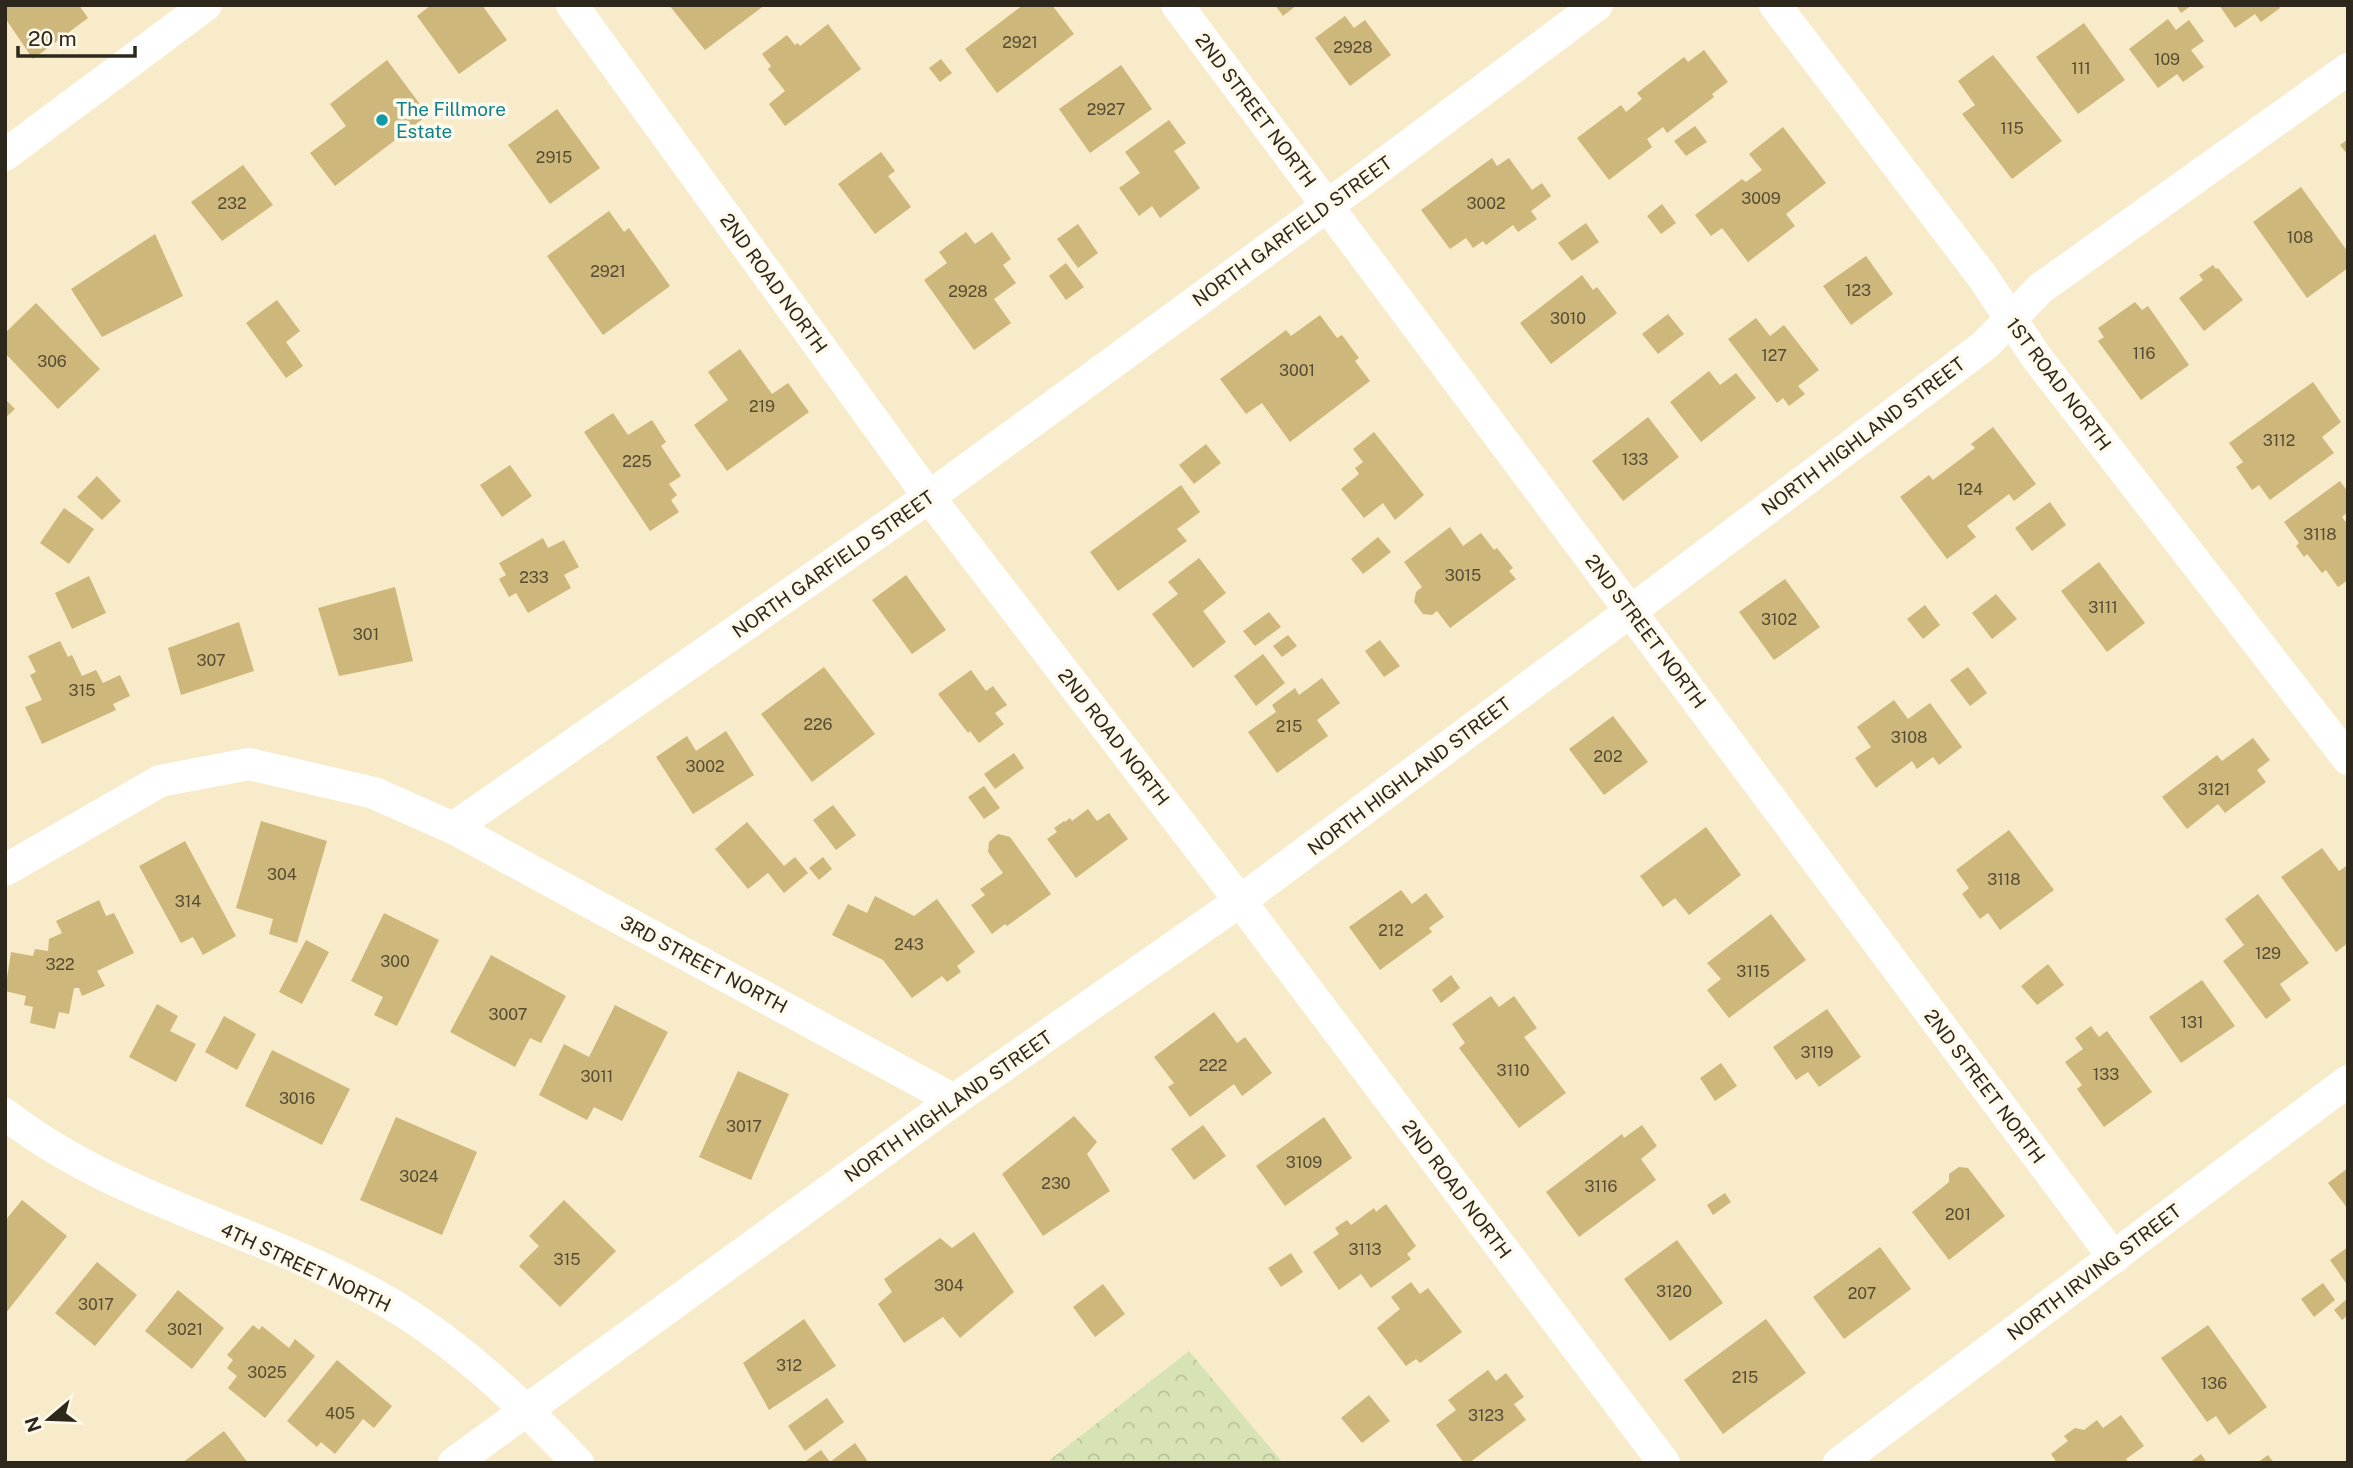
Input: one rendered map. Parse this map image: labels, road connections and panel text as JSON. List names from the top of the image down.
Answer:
{
  "streets": {
    "street": [
      "2ND STREET NORTH",
      "NORTH GARFIELD STREET",
      "2ND ROAD NORTH",
      "1ST ROAD NORTH",
      "NORTH HIGHLAND STREET",
      "3RD STREET NORTH",
      "4TH STREET NORTH",
      "NORTH IRVING STREET"
    ]
  },
  "crossings": [
    ["2ND STREET NORTH", "NORTH GARFIELD STREET"],
    ["2ND STREET NORTH", "NORTH HIGHLAND STREET"],
    ["2ND STREET NORTH", "NORTH IRVING STREET"],
    ["NORTH GARFIELD STREET", "2ND ROAD NORTH"],
    ["NORTH GARFIELD STREET", "3RD STREET NORTH"],
    ["2ND ROAD NORTH", "NORTH HIGHLAND STREET"],
    ["1ST ROAD NORTH", "NORTH HIGHLAND STREET"],
    ["NORTH HIGHLAND STREET", "3RD STREET NORTH"],
    ["NORTH HIGHLAND STREET", "4TH STREET NORTH"]
  ],
  "places": ["The Fillmore Estate"],
  "house_numbers": [
    "2921",
    "2928",
    "109",
    "111",
    "2927",
    "115",
    "2915",
    "3009",
    "232",
    "3002",
    "108",
    "2921",
    "123",
    "2928",
    "3010",
    "116",
    "127",
    "306",
    "3001",
    "219",
    "3112",
    "133",
    "225",
    "124",
    "3118",
    "3015",
    "233",
    "3111",
    "3102",
    "301",
    "307",
    "315",
    "226",
    "215",
    "3108",
    "202",
    "3002",
    "3121",
    "304",
    "3118",
    "314",
    "212",
    "243",
    "129",
    "300",
    "322",
    "3115",
    "3007",
    "131",
    "3119",
    "222",
    "3110",
    "133",
    "3011",
    "3016",
    "3017",
    "3109",
    "3024",
    "230",
    "3116",
    "201",
    "3113",
    "315",
    "304",
    "3120",
    "207",
    "3017",
    "3021",
    "312",
    "3025",
    "215",
    "136",
    "405",
    "3123"
  ],
  "scale_bar": "20 m",
  "north": "left"
}
